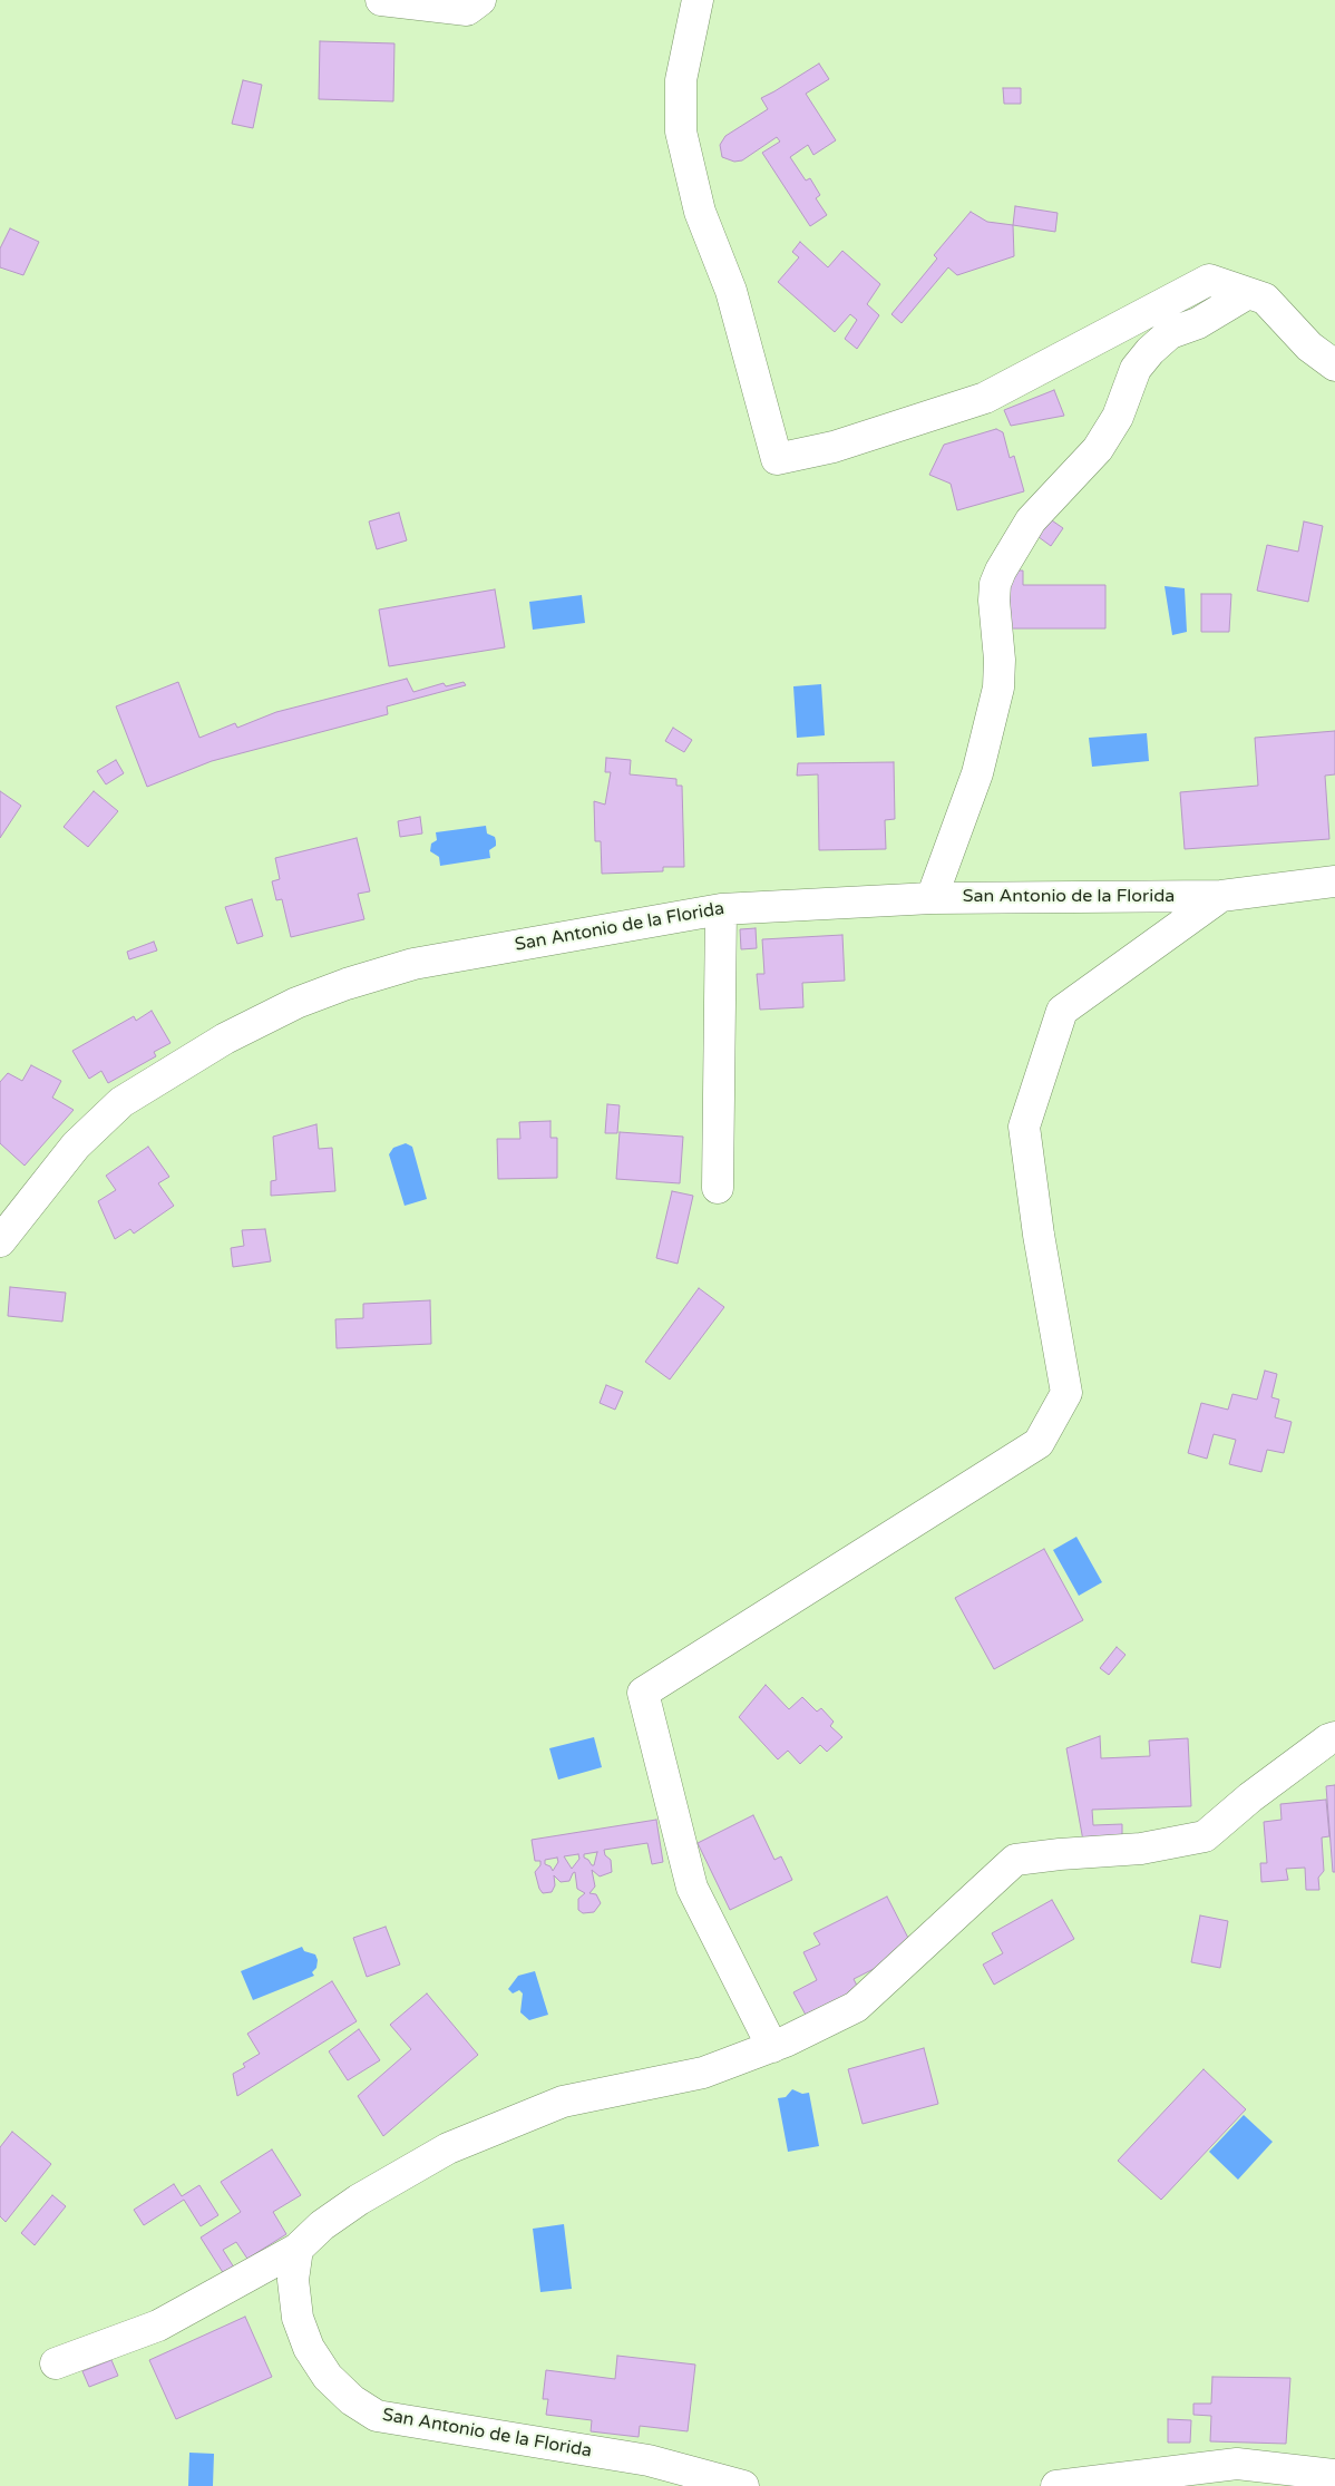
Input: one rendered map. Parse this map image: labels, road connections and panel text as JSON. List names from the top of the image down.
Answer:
{
  "streets": {
    "street": ["San Antonio de la Florida"]
  }
}
